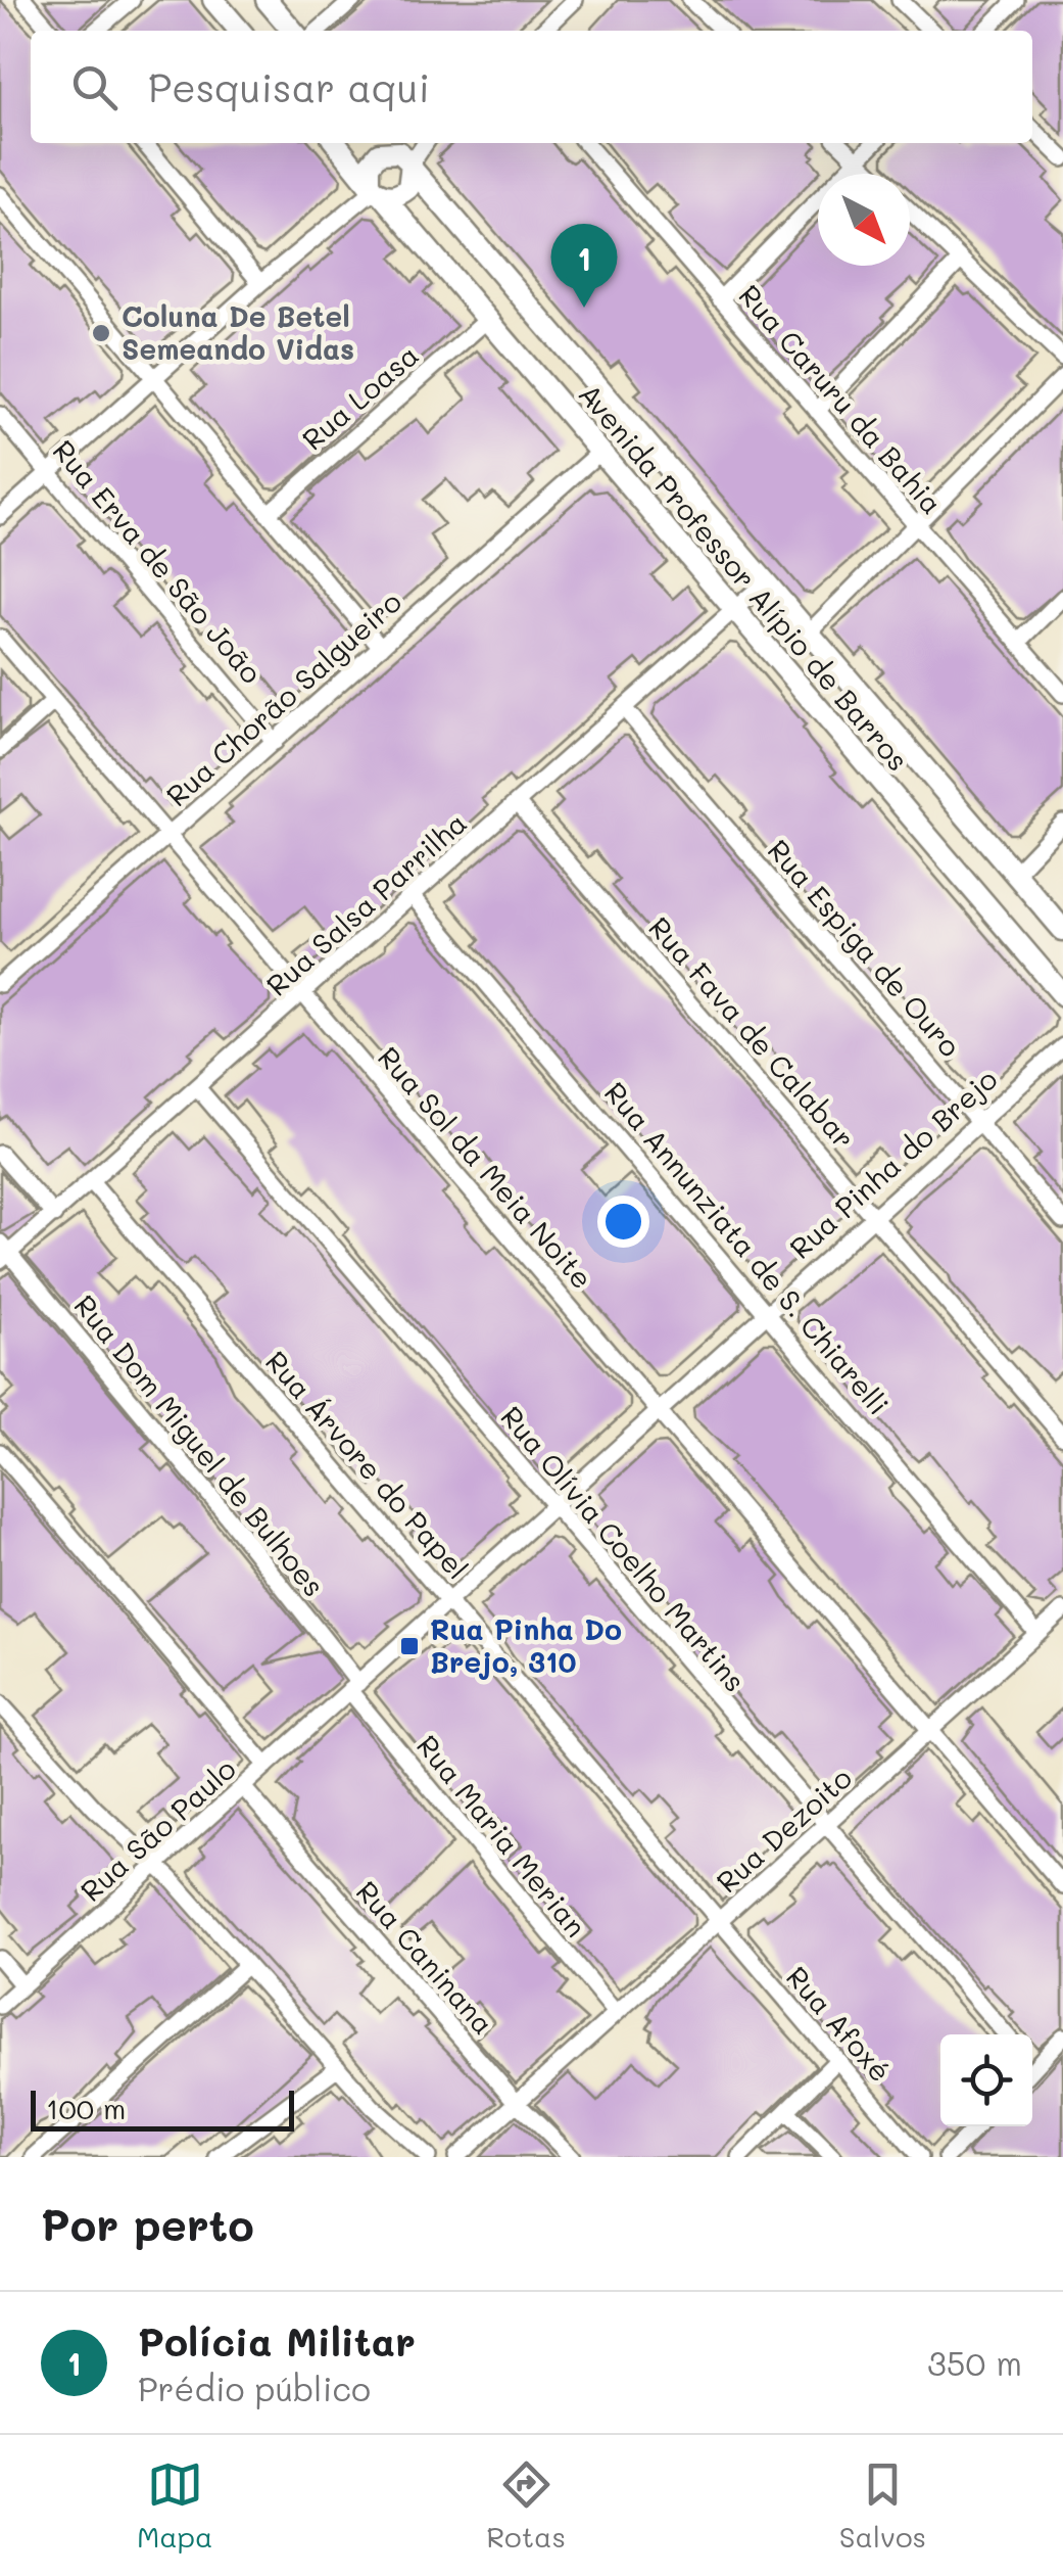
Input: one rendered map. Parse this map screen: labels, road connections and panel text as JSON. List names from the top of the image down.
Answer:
{
  "streets": {
    "street": [
      "Rua Loasa",
      "Rua Caruru da Bahia",
      "Rua Erva de São João",
      "Avenida Professor Alípio de Barros",
      "Rua Chorão Salgueiro",
      "Rua Salsa Parrilha",
      "Rua Espiga de Ouro",
      "Rua Fava de Calabar",
      "Rua Pinha do Brejo",
      "Rua Sol da Meia Noite",
      "Rua Annunziata de S. Chiarelli",
      "Rua Dom Miguel de Bulhoes",
      "Rua Árvore do Papel",
      "Rua Olívia Coelho Martins",
      "Rua São Paulo",
      "Rua Dezoito",
      "Rua Maria Merian",
      "Rua Caninana",
      "Rua Afoxé"
    ]
  },
  "crossings": [
    ["Rua Loasa", "Avenida Professor Alípio de Barros"],
    ["Rua Erva de São João", "Rua Chorão Salgueiro"],
    ["Avenida Professor Alípio de Barros", "Rua Chorão Salgueiro"],
    ["Avenida Professor Alípio de Barros", "Rua Salsa Parrilha"],
    ["Rua Chorão Salgueiro", "Rua Sol da Meia Noite"],
    ["Rua Salsa Parrilha", "Rua Espiga de Ouro"],
    ["Rua Salsa Parrilha", "Rua Fava de Calabar"],
    ["Rua Salsa Parrilha", "Rua Sol da Meia Noite"],
    ["Rua Salsa Parrilha", "Rua Annunziata de S. Chiarelli"],
    ["Rua Salsa Parrilha", "Rua Dom Miguel de Bulhoes"],
    ["Rua Salsa Parrilha", "Rua Árvore do Papel"],
    ["Rua Salsa Parrilha", "Rua Olívia Coelho Martins"],
    ["Rua Espiga de Ouro", "Rua Pinha do Brejo"],
    ["Rua Fava de Calabar", "Rua Pinha do Brejo"],
    ["Rua Pinha do Brejo", "Rua Sol da Meia Noite"],
    ["Rua Pinha do Brejo", "Rua Annunziata de S. Chiarelli"],
    ["Rua Pinha do Brejo", "Rua Dom Miguel de Bulhoes"],
    ["Rua Pinha do Brejo", "Rua Árvore do Papel"],
    ["Rua Pinha do Brejo", "Rua Olívia Coelho Martins"],
    ["Rua Pinha do Brejo", "Rua São Paulo"],
    ["Rua Pinha do Brejo", "Rua Maria Merian"],
    ["Rua Sol da Meia Noite", "Rua Dezoito"],
    ["Rua Annunziata de S. Chiarelli", "Rua Dezoito"],
    ["Rua Dom Miguel de Bulhoes", "Rua São Paulo"],
    ["Rua Dom Miguel de Bulhoes", "Rua Maria Merian"],
    ["Rua Árvore do Papel", "Rua Dezoito"],
    ["Rua Árvore do Papel", "Rua Afoxé"],
    ["Rua Olívia Coelho Martins", "Rua Dezoito"],
    ["Rua São Paulo", "Rua Maria Merian"],
    ["Rua São Paulo", "Rua Caninana"],
    ["Rua Dezoito", "Rua Maria Merian"],
    ["Rua Dezoito", "Rua Caninana"],
    ["Rua Dezoito", "Rua Afoxé"]
  ],
  "places": {
    "other": ["Coluna De Betel Semeando Vidas"],
    "transit": ["Rua Pinha Do Brejo, 310"]
  },
  "scale_bar": "100 m",
  "north": "bottom right",
  "page": {
    "search": "Pesquisar aqui",
    "pins": "1",
    "scale": "100 m",
    "heading": "Por perto",
    "list": [
      {
        "mark": "1",
        "name": "Polícia Militar",
        "note": "Prédio público",
        "value": "350 m"
      }
    ],
    "nav": ["Mapa", "Rotas", "Salvos"]
  }
}
